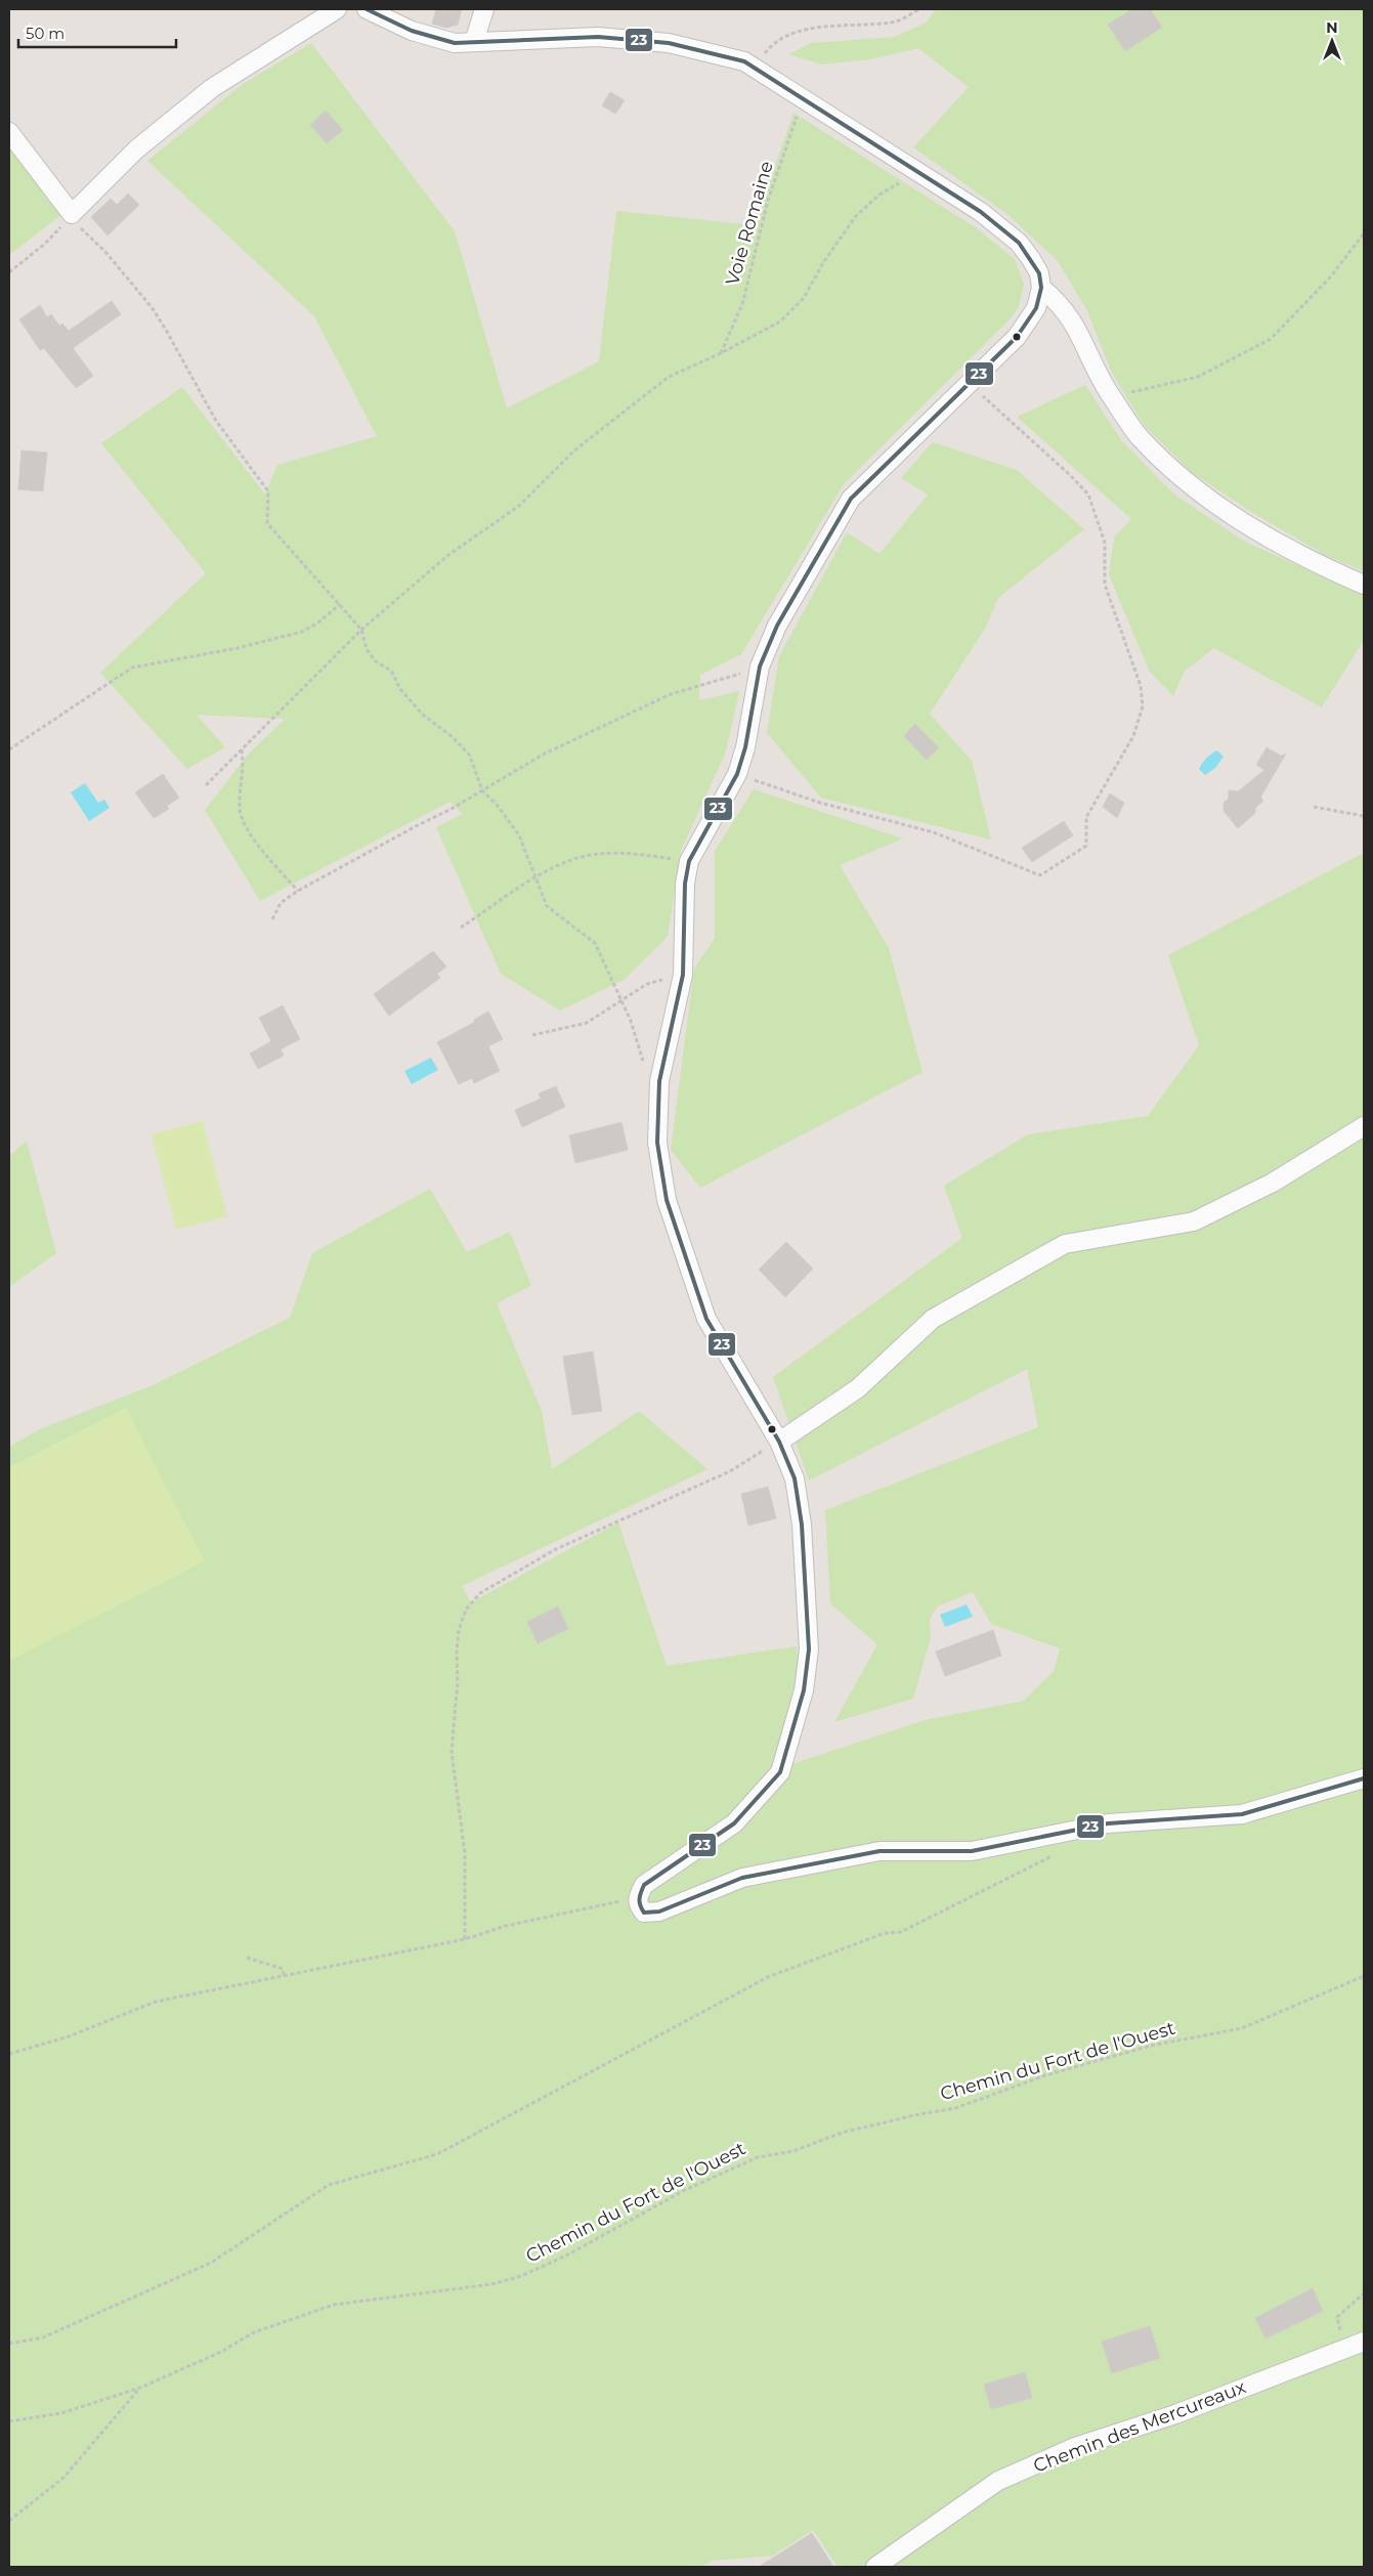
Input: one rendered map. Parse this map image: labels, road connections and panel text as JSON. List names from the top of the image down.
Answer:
{
  "streets": {
    "street": ["Chemin des Mercureaux"],
    "path": ["Voie Romaine", "Chemin du Fort de l'Ouest"]
  },
  "lines": ["transit line 23"],
  "scale_bar": "50 m",
  "north": "top"
}
